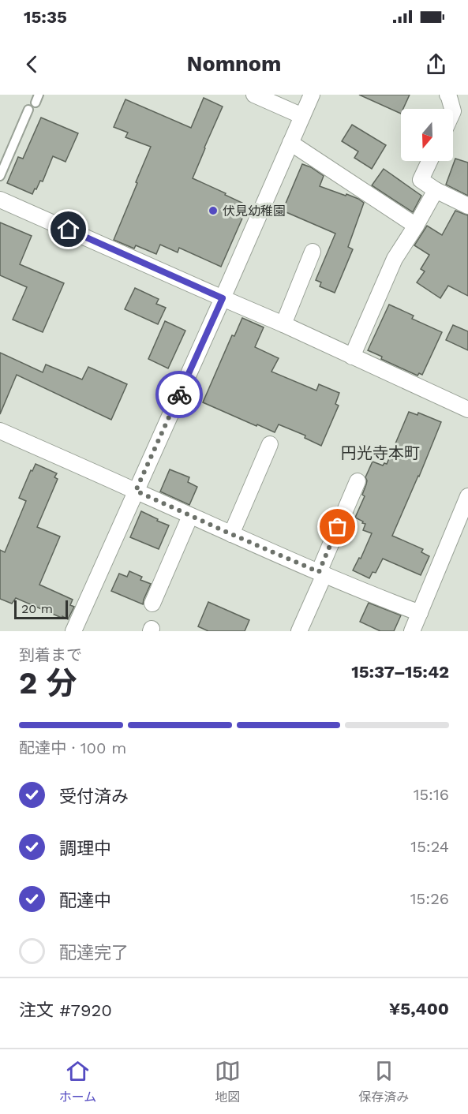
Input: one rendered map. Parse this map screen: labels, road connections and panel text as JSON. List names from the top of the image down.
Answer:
{
  "districts": ["円光寺本町"],
  "places": ["伏見幼稚園"],
  "scale_bar": "20 m",
  "north": "bottom",
  "page": {
    "status": "15:35",
    "header": "Nomnom",
    "scale": "20 m",
    "heading": ["2 分", "到着まで", "15:37–15:42"],
    "panel": ["注文 #7920", "¥5,400"],
    "bar": "配達中 · 100 m",
    "list": [
      ["受付済み", "15:16"],
      ["調理中", "15:24"],
      ["配達中", "15:26"],
      "配達完了"
    ],
    "tabs": ["ホーム", "地図", "保存済み"]
  }
}
